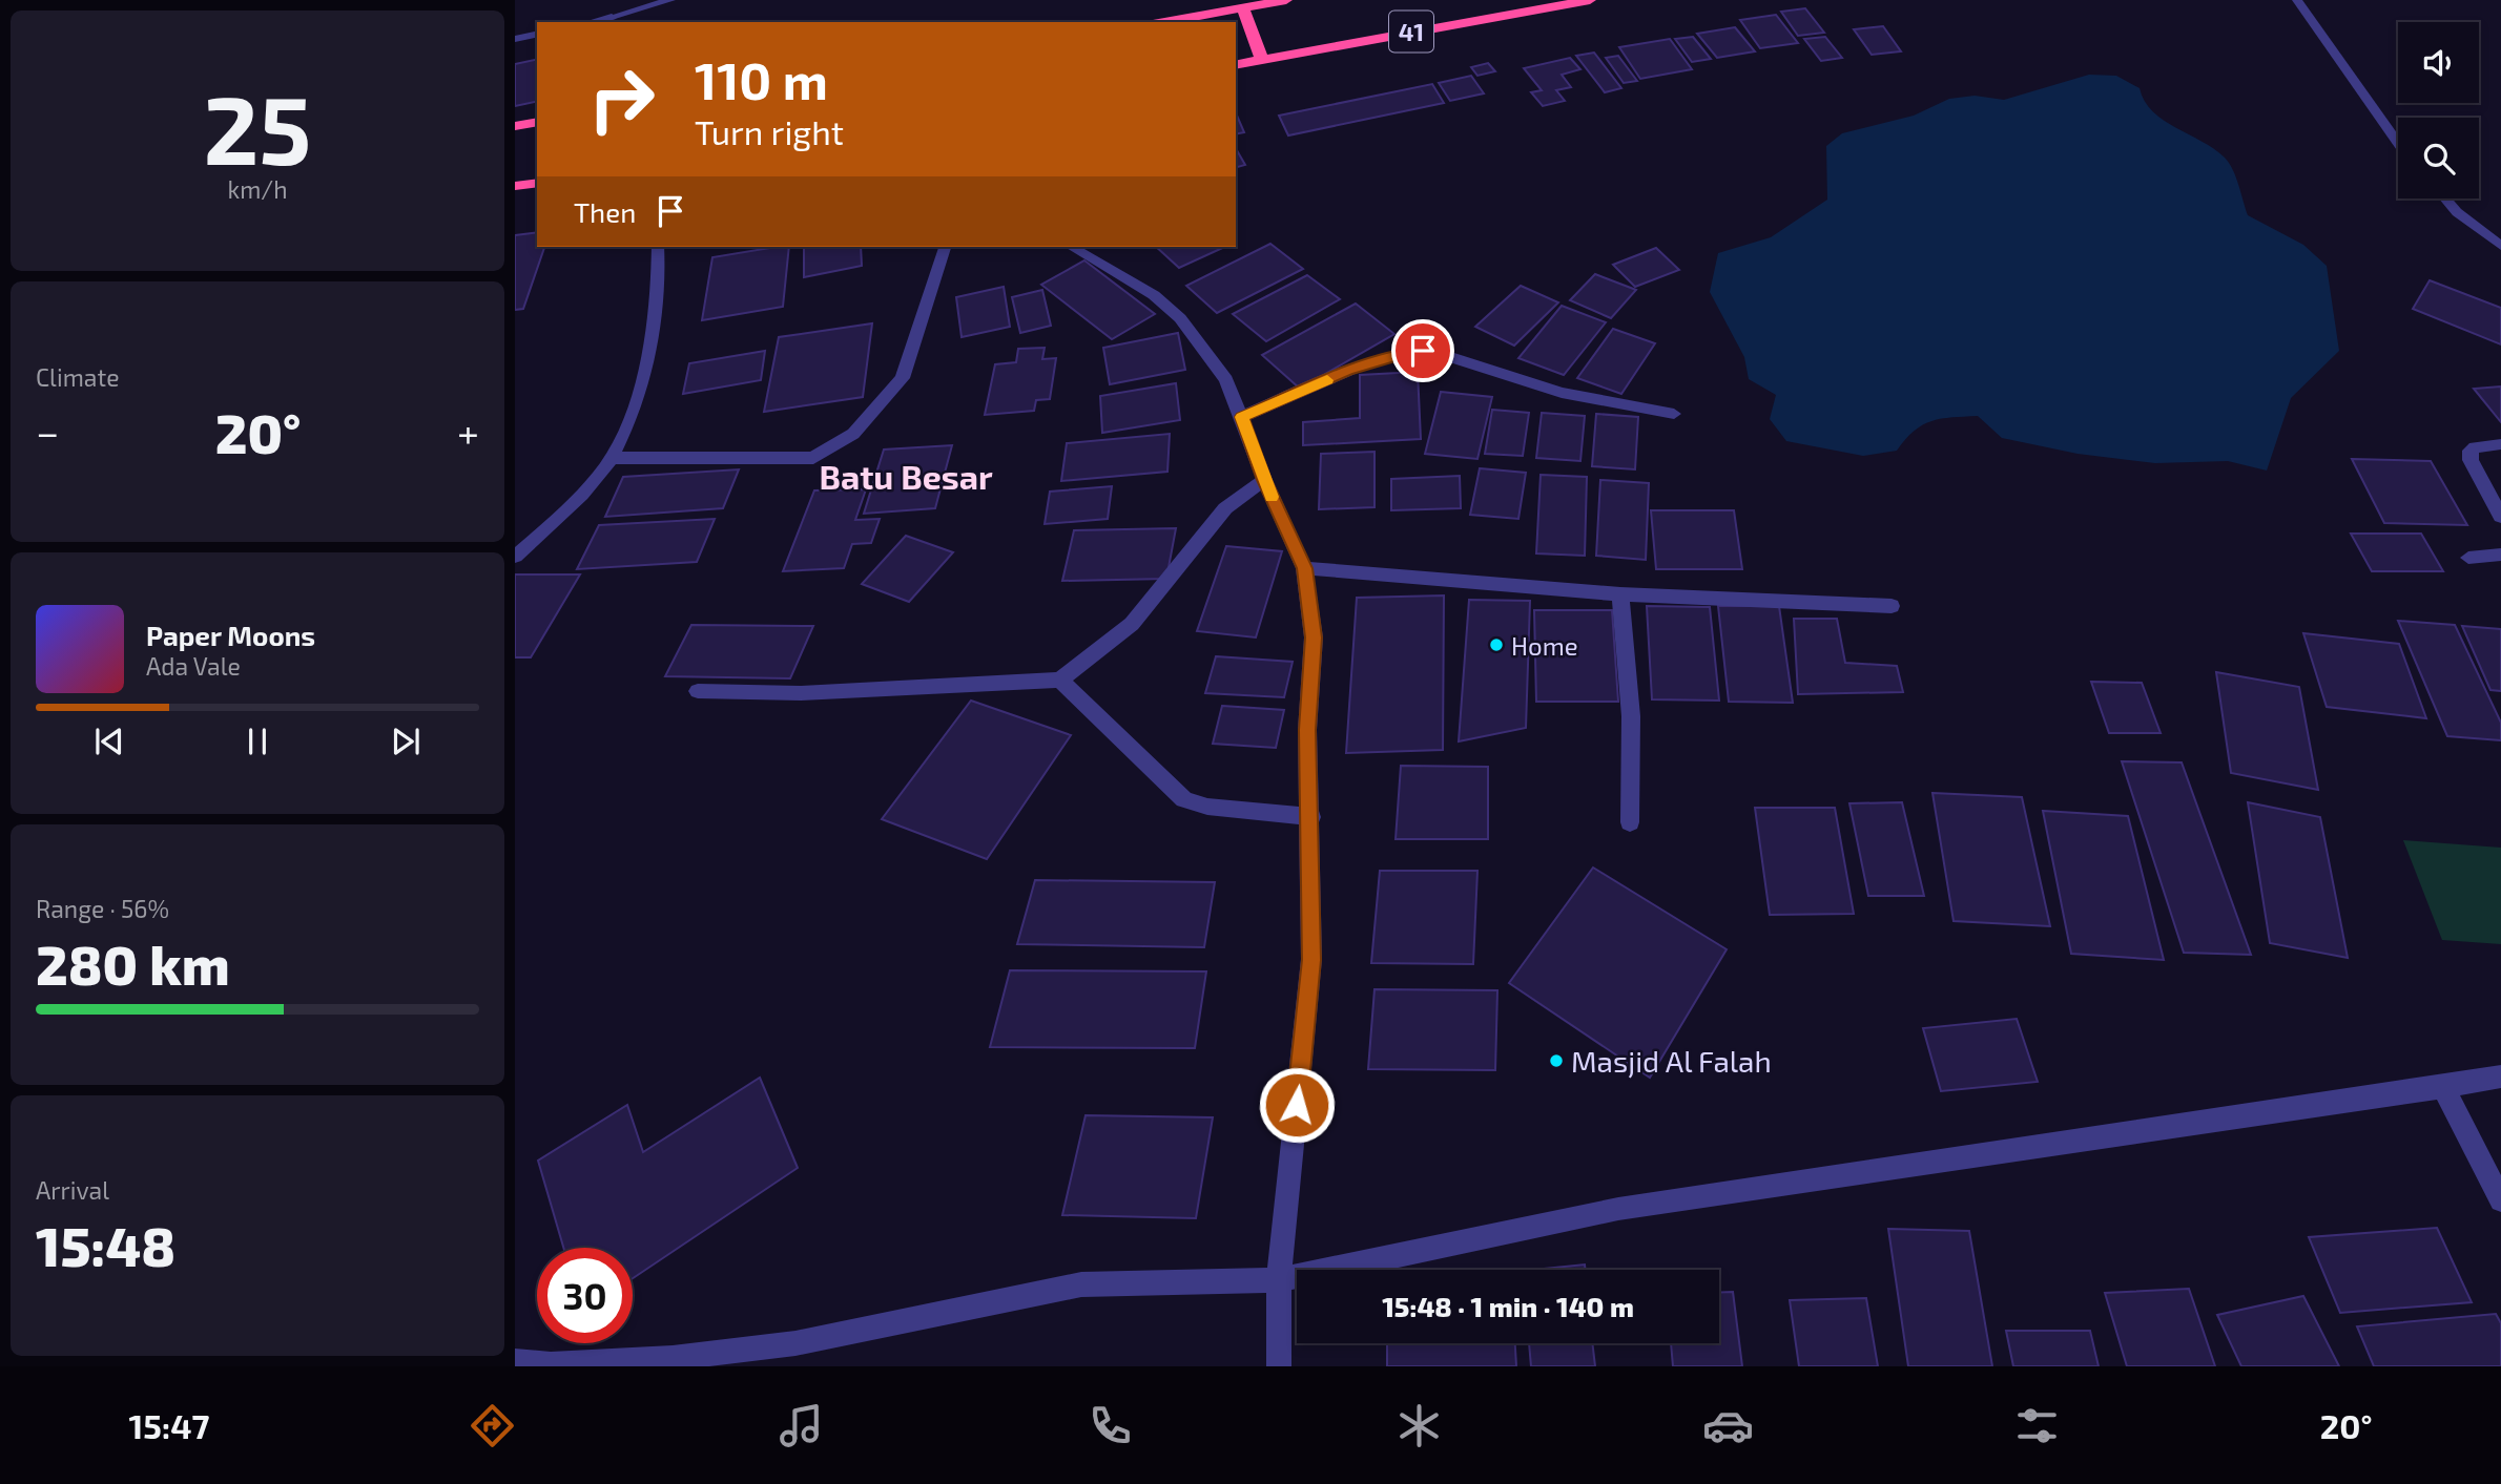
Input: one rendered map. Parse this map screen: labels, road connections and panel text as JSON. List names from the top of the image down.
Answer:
{
  "streets": {
    "highway": ["41"]
  },
  "districts": ["Batu Besar"],
  "places": ["Home", "Masjid Al Falah"],
  "page": {
    "tile": [
      ["25", "km/h"],
      "Climate",
      ["Range · 56%", "280 km"],
      ["Arrival", "15:48"]
    ],
    "turn": ["110 m", "Turn right"],
    "then": "Then",
    "heat": ["−", "20°", "+"],
    "song": ["Paper Moons", "Ada Vale"],
    "limit": "30",
    "trip": "15:48 · 1 min · 140 m",
    "tabs": ["15:47", "20°"]
  }
}
